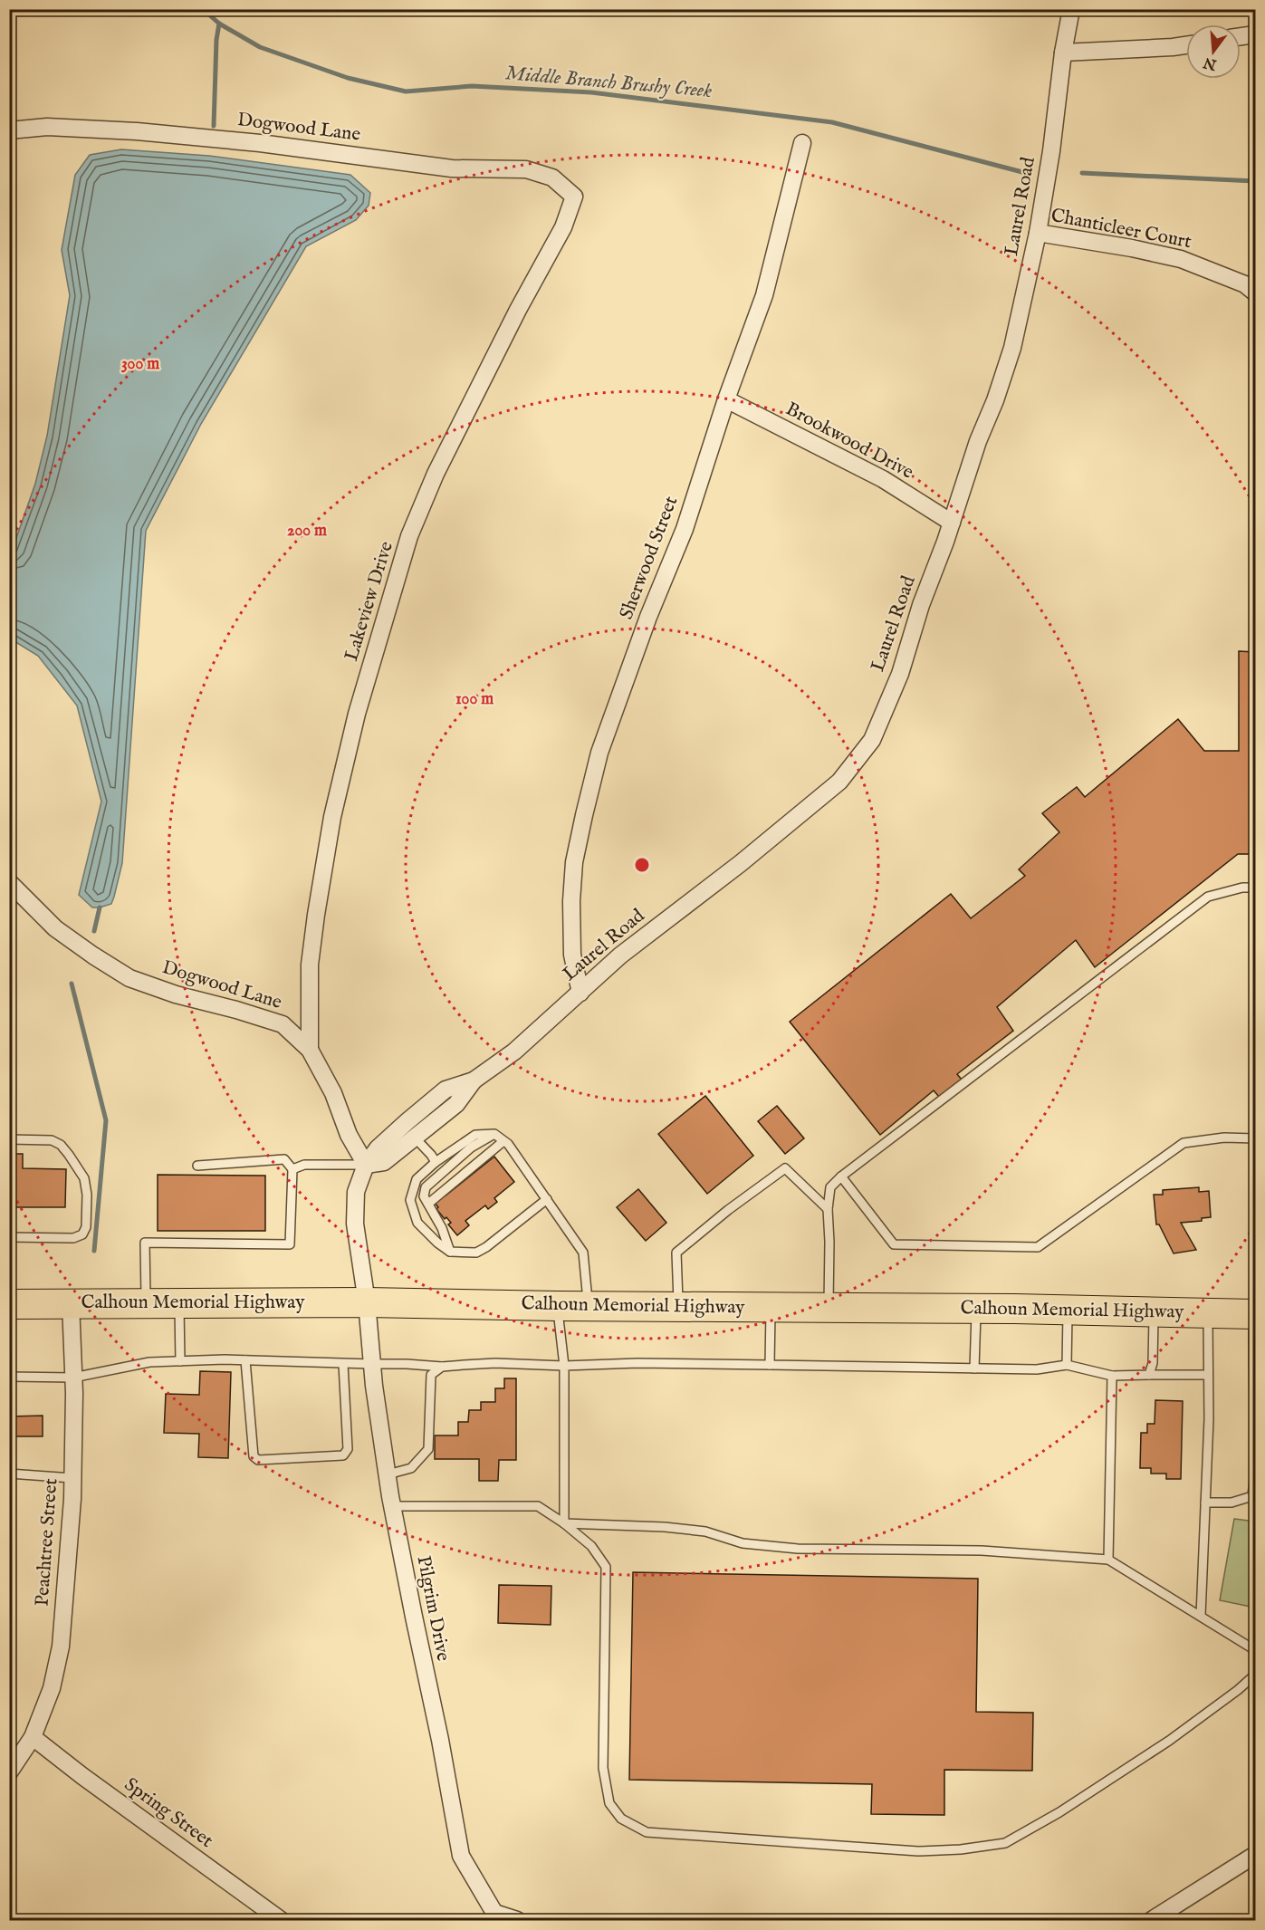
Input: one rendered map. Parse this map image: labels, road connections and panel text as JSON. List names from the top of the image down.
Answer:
{
  "streets": {
    "highway": ["Calhoun Memorial Highway"],
    "street": [
      "Dogwood Lane",
      "Laurel Road",
      "Chanticleer Court",
      "Brookwood Drive",
      "Sherwood Street",
      "Lakeview Drive",
      "Peachtree Street",
      "Pilgrim Drive",
      "Spring Street"
    ]
  },
  "crossings": [
    ["Dogwood Lane", "Laurel Road"],
    ["Dogwood Lane", "Lakeview Drive"],
    ["Laurel Road", "Chanticleer Court"],
    ["Laurel Road", "Brookwood Drive"],
    ["Laurel Road", "Sherwood Street"],
    ["Brookwood Drive", "Sherwood Street"],
    ["Calhoun Memorial Highway", "Peachtree Street"],
    ["Calhoun Memorial Highway", "Pilgrim Drive"],
    ["Peachtree Street", "Spring Street"]
  ],
  "water": ["Middle Branch Brushy Creek"],
  "north": "bottom",
  "rings": ["300 m", "200 m", "100 m"]
}
